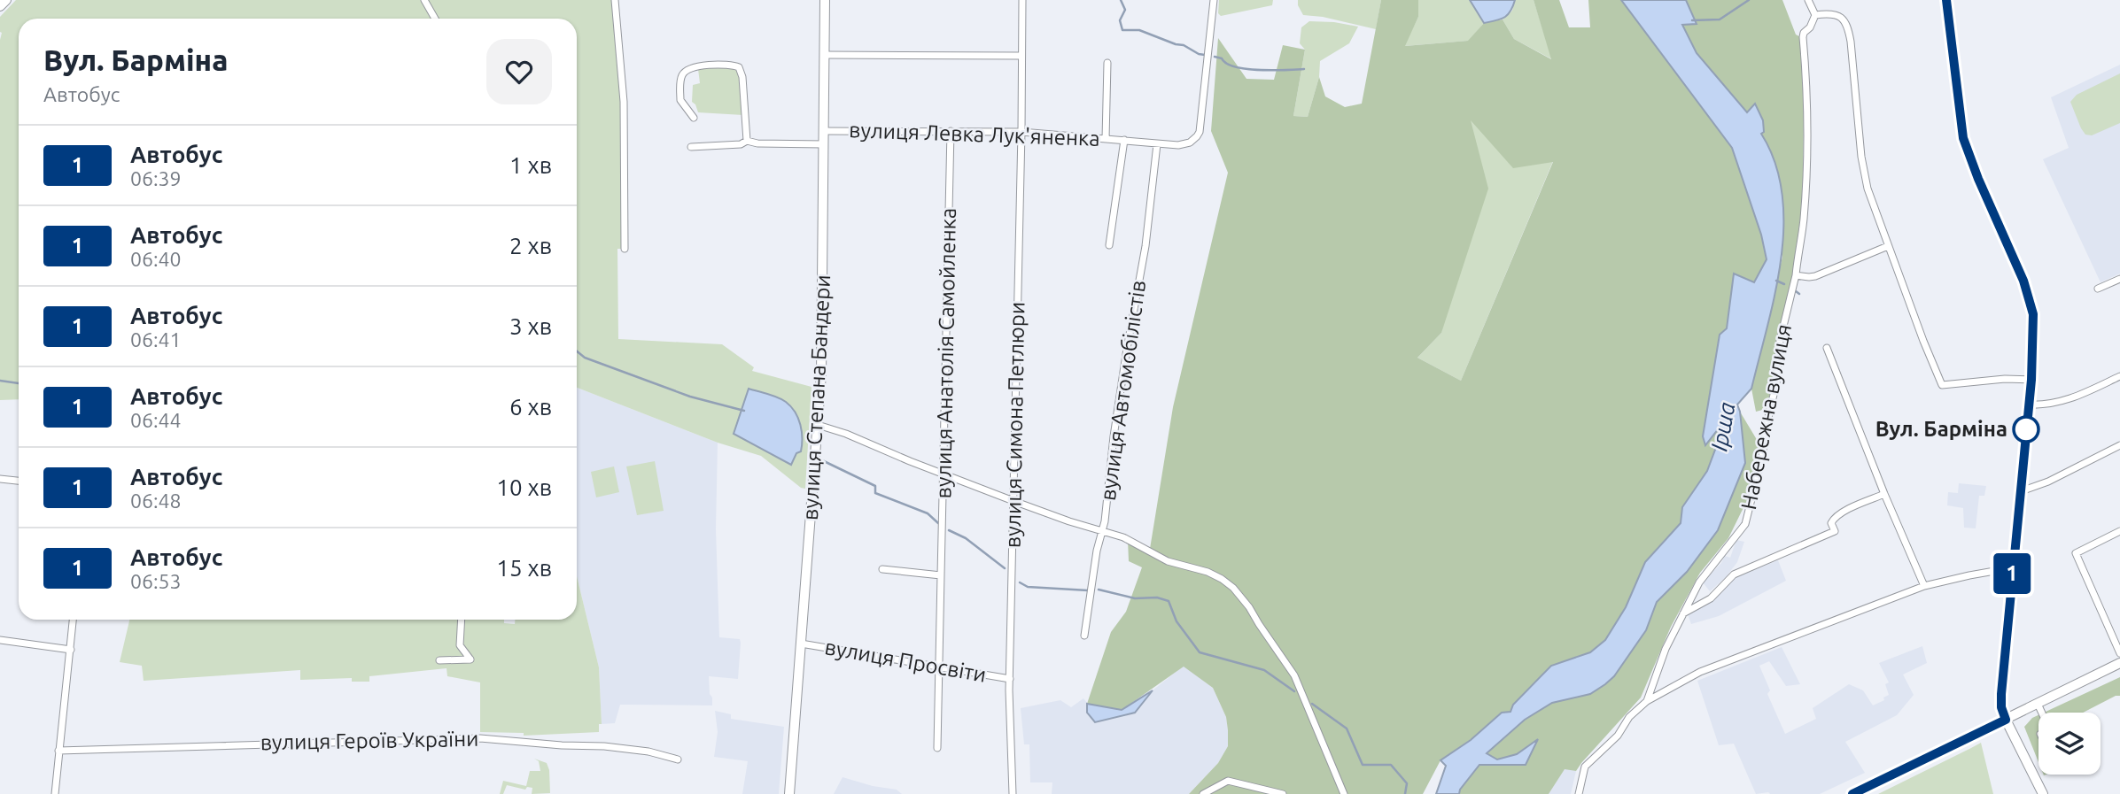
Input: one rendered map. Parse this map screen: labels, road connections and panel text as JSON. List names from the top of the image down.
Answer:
{
  "streets": {
    "street": [
      "вулиця Левка Лук'яненка",
      "вулиця Анатолія Самойленка",
      "вулиця Автомобілістів",
      "вулиця Степана Бандери",
      "Набережна вулиця",
      "вулиця Симона Петлюри",
      "вулиця Просвіти",
      "вулиця Героїв України"
    ]
  },
  "crossings": [
    ["вулиця Левка Лук'яненка", "вулиця Анатолія Самойленка"],
    ["вулиця Левка Лук'яненка", "вулиця Автомобілістів"],
    ["вулиця Левка Лук'яненка", "вулиця Степана Бандери"],
    ["вулиця Левка Лук'яненка", "вулиця Симона Петлюри"],
    ["вулиця Анатолія Самойленка", "вулиця Просвіти"],
    ["вулиця Степана Бандери", "вулиця Просвіти"],
    ["вулиця Симона Петлюри", "вулиця Просвіти"]
  ],
  "water": ["Ірша"],
  "places": ["Вул. Барміна"],
  "lines": ["bus line 1"],
  "page": {
    "on_map": "1",
    "heading": ["Вул. Барміна", "Автобус"],
    "list": [
      {
        "mark": "1",
        "name": "Автобус",
        "note": "06:39",
        "value": "1 хв"
      },
      {
        "mark": "1",
        "name": "Автобус",
        "note": "06:40",
        "value": "2 хв"
      },
      {
        "mark": "1",
        "name": "Автобус",
        "note": "06:41",
        "value": "3 хв"
      },
      {
        "mark": "1",
        "name": "Автобус",
        "note": "06:44",
        "value": "6 хв"
      },
      {
        "mark": "1",
        "name": "Автобус",
        "note": "06:48",
        "value": "10 хв"
      },
      {
        "mark": "1",
        "name": "Автобус",
        "note": "06:53",
        "value": "15 хв"
      }
    ]
  }
}
